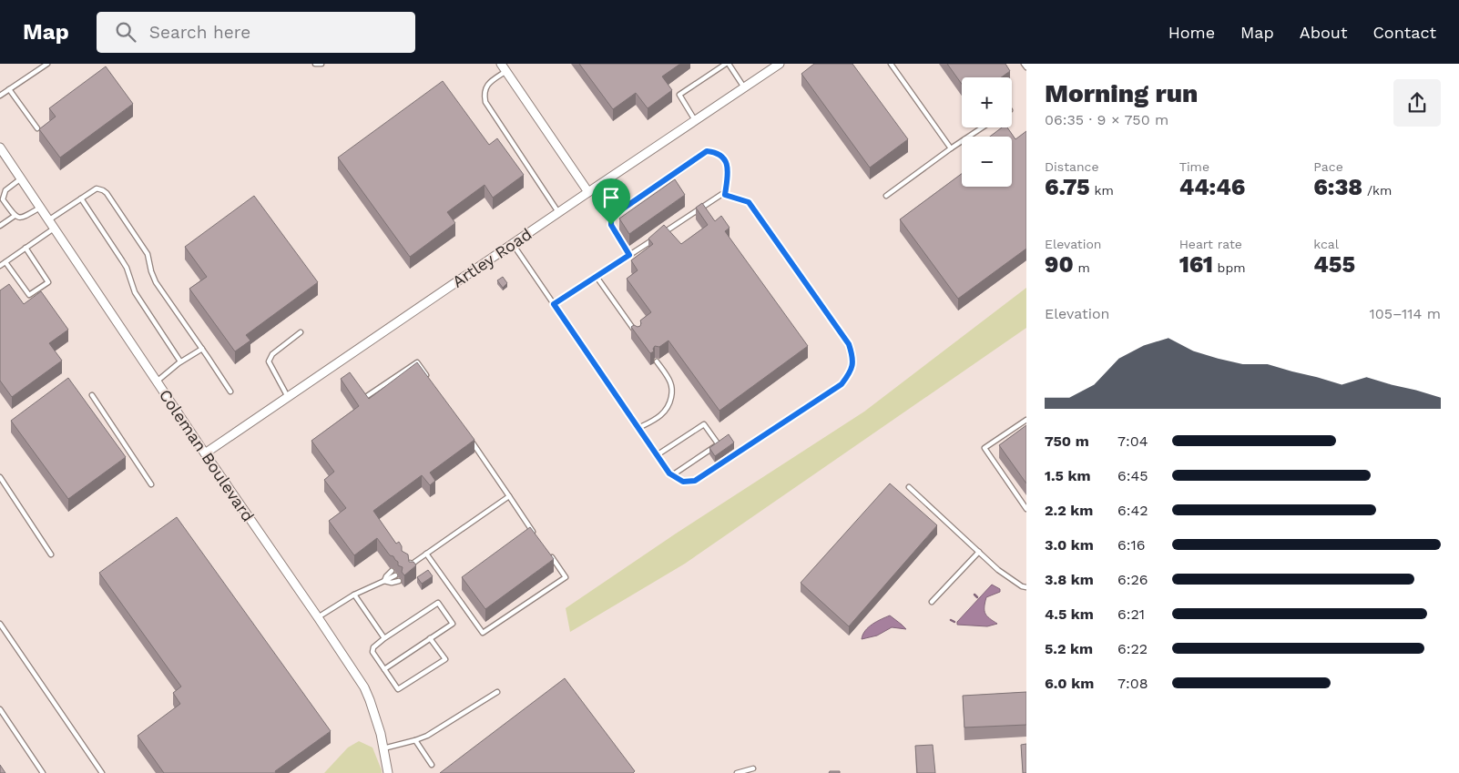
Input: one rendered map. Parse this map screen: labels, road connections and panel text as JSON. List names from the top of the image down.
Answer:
{
  "streets": {
    "street": ["Artley Road", "Coleman Boulevard"]
  },
  "crossings": [
    ["Artley Road", "Coleman Boulevard"]
  ],
  "page": {
    "header": "Map",
    "search": "Search here",
    "nav": [
      "Home",
      "Map",
      "About",
      "Contact"
    ],
    "heading": ["Morning run", "06:35 · 9 × 750 m"],
    "map_buttons": ["+", "−"],
    "stats": [
      ["Distance", "6.75 km"],
      ["Time", "44:46"],
      ["Pace", "6:38 /km"],
      ["Elevation", "90 m"],
      ["Heart rate", "161 bpm"],
      ["kcal", "455"]
    ],
    "chart": ["Elevation", "105–114 m"],
    "list": [
      {
        "name": "750 m",
        "note": "7:04"
      },
      {
        "name": "1.5 km",
        "note": "6:45"
      },
      {
        "name": "2.2 km",
        "note": "6:42"
      },
      {
        "name": "3.0 km",
        "note": "6:16"
      },
      {
        "name": "3.8 km",
        "note": "6:26"
      },
      {
        "name": "4.5 km",
        "note": "6:21"
      },
      {
        "name": "5.2 km",
        "note": "6:22"
      },
      {
        "name": "6.0 km",
        "note": "7:08"
      }
    ]
  }
}
